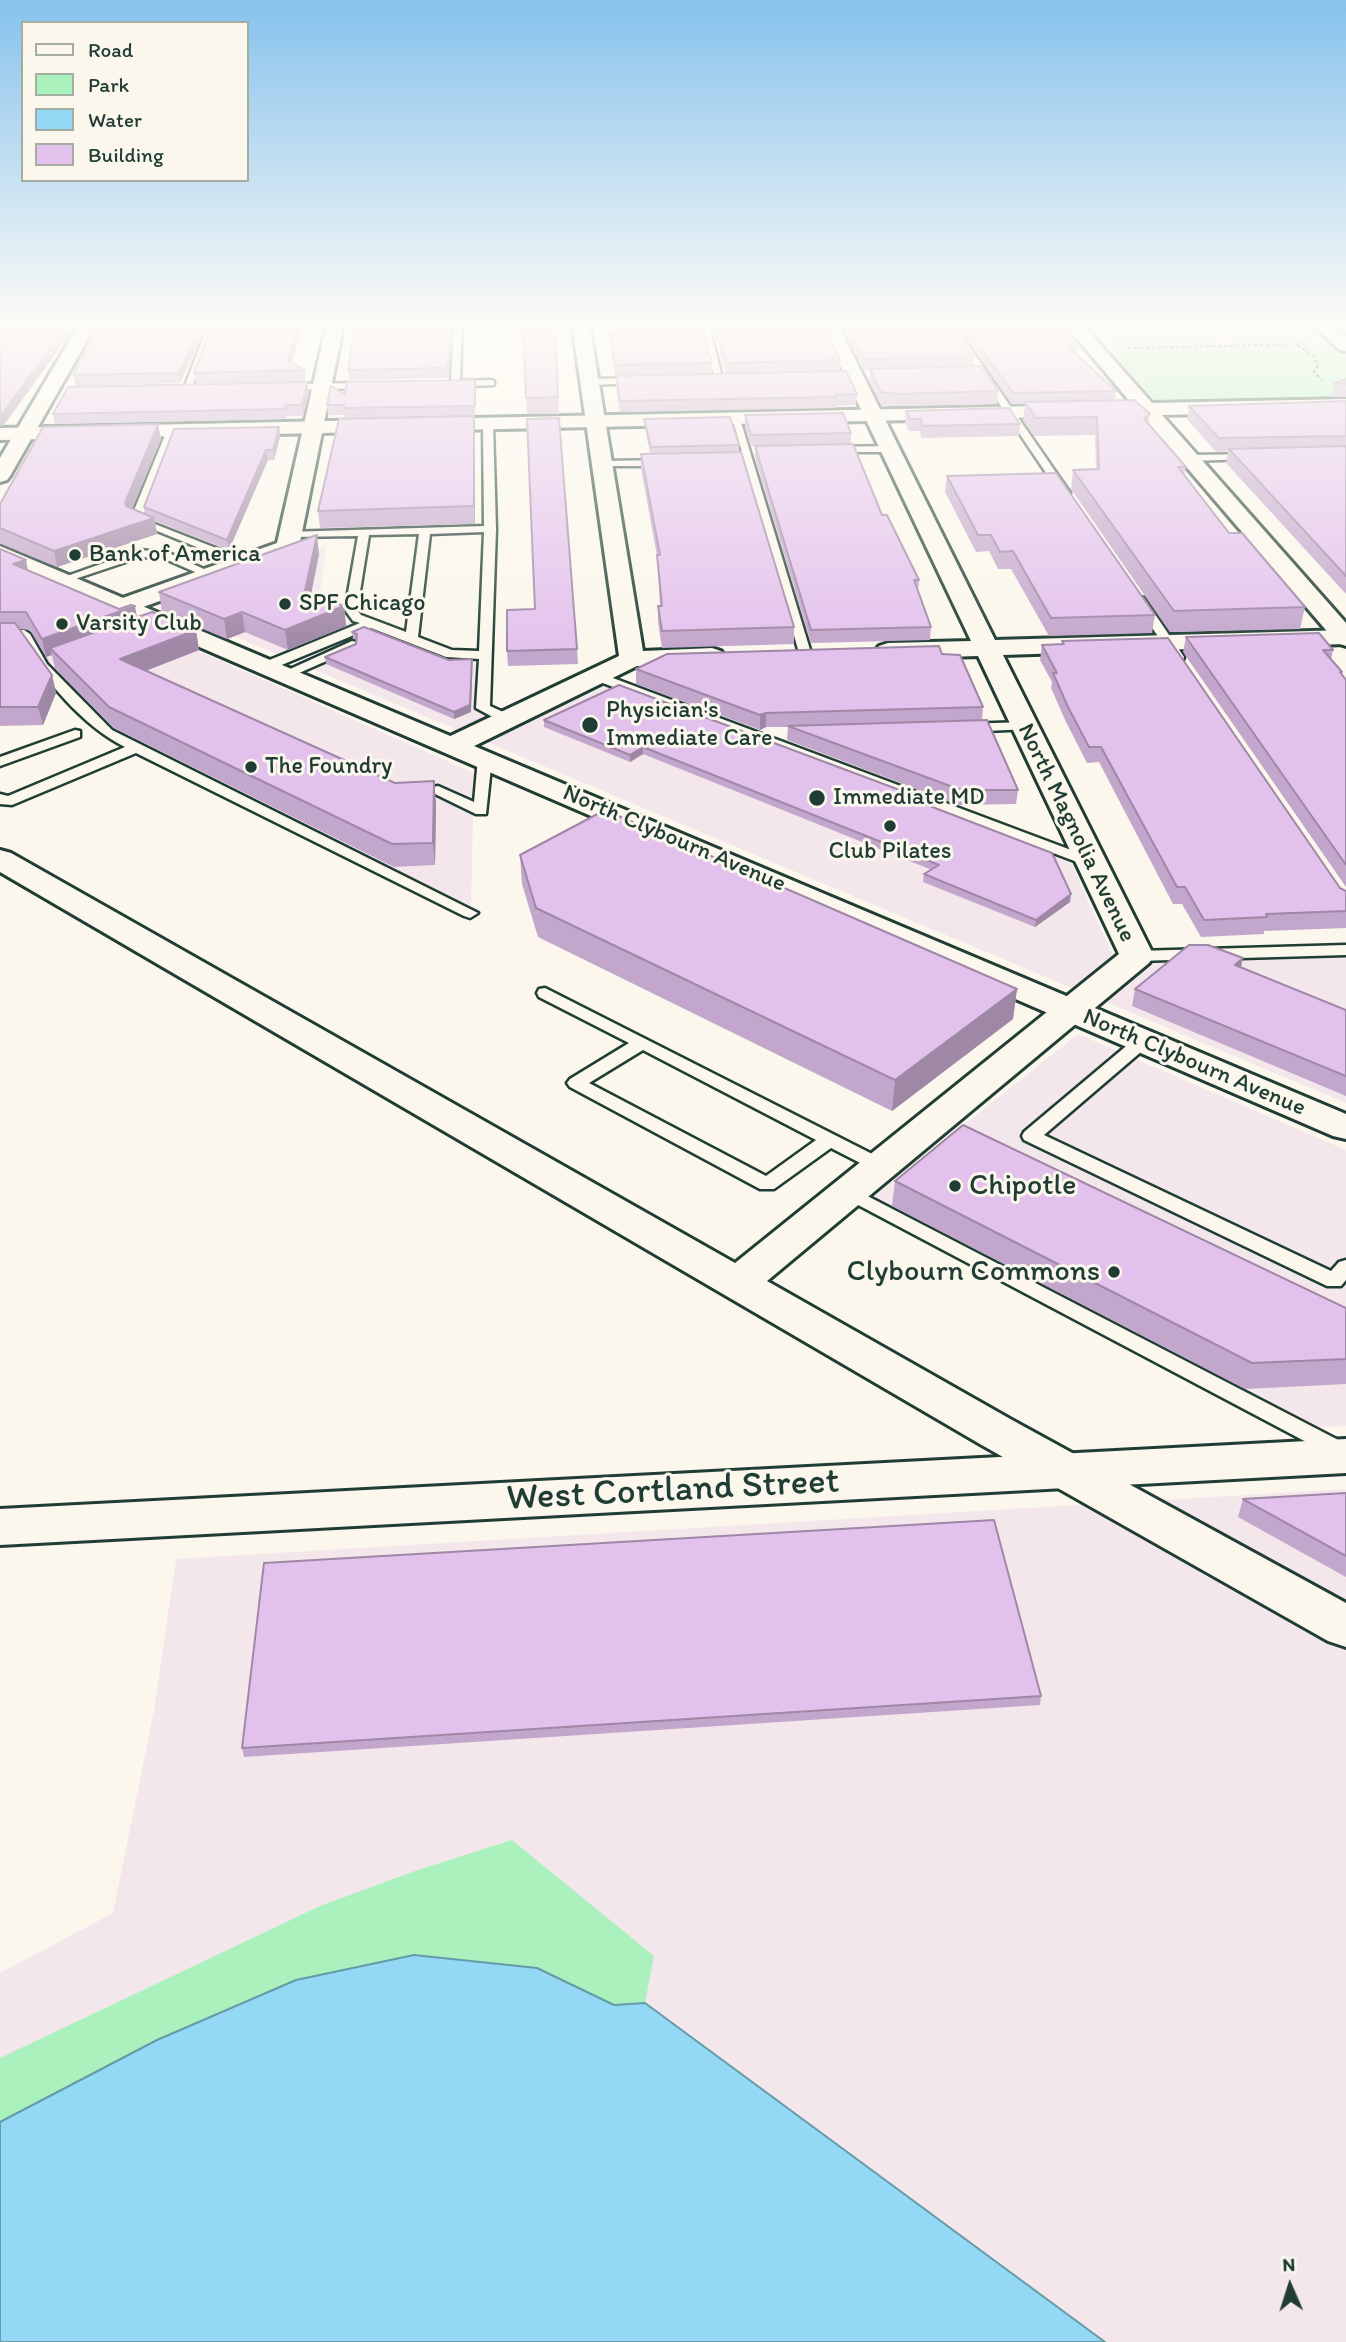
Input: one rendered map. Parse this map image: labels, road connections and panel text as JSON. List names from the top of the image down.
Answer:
{
  "streets": {
    "street": ["North Magnolia Avenue", "North Clybourn Avenue", "West Cortland Street"]
  },
  "crossings": [
    ["North Magnolia Avenue", "North Clybourn Avenue"]
  ],
  "places": [
    "Bank of America",
    "SPF Chicago",
    "Varsity Club",
    "Physician's Immediate Care",
    "The Foundry",
    "Immediate MD",
    "Club Pilates",
    "Chipotle",
    "Clybourn Commons"
  ],
  "legend": [
    "Road",
    "Park",
    "Water",
    "Building"
  ],
  "north": "top"
}
